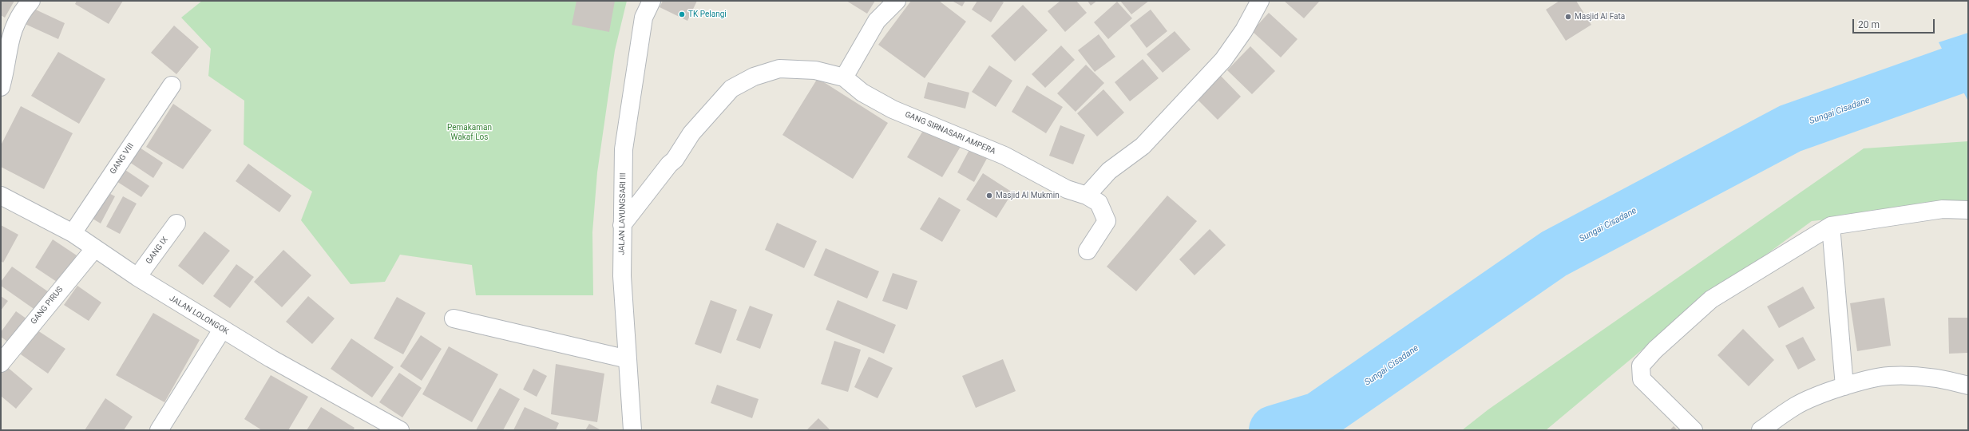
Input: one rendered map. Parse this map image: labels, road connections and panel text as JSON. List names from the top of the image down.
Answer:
{
  "streets": {
    "street": [
      "GANG SIRNASARI AMPERA",
      "GANG VIII",
      "JALAN LAYUNGSARI III",
      "GANG IX",
      "GANG PIRUS",
      "JALAN LOLONGOK"
    ]
  },
  "crossings": [
    ["GANG SIRNASARI AMPERA", "JALAN LAYUNGSARI III"],
    ["GANG VIII", "JALAN LOLONGOK"],
    ["GANG IX", "JALAN LOLONGOK"],
    ["GANG PIRUS", "JALAN LOLONGOK"]
  ],
  "water": ["Sungai Cisadane"],
  "parks": ["Pemakaman Wakaf Los"],
  "places": ["TK Pelangi", "Masjid Al Fata", "Masjid Al Mukmin"],
  "scale_bar": "20 m"
}
